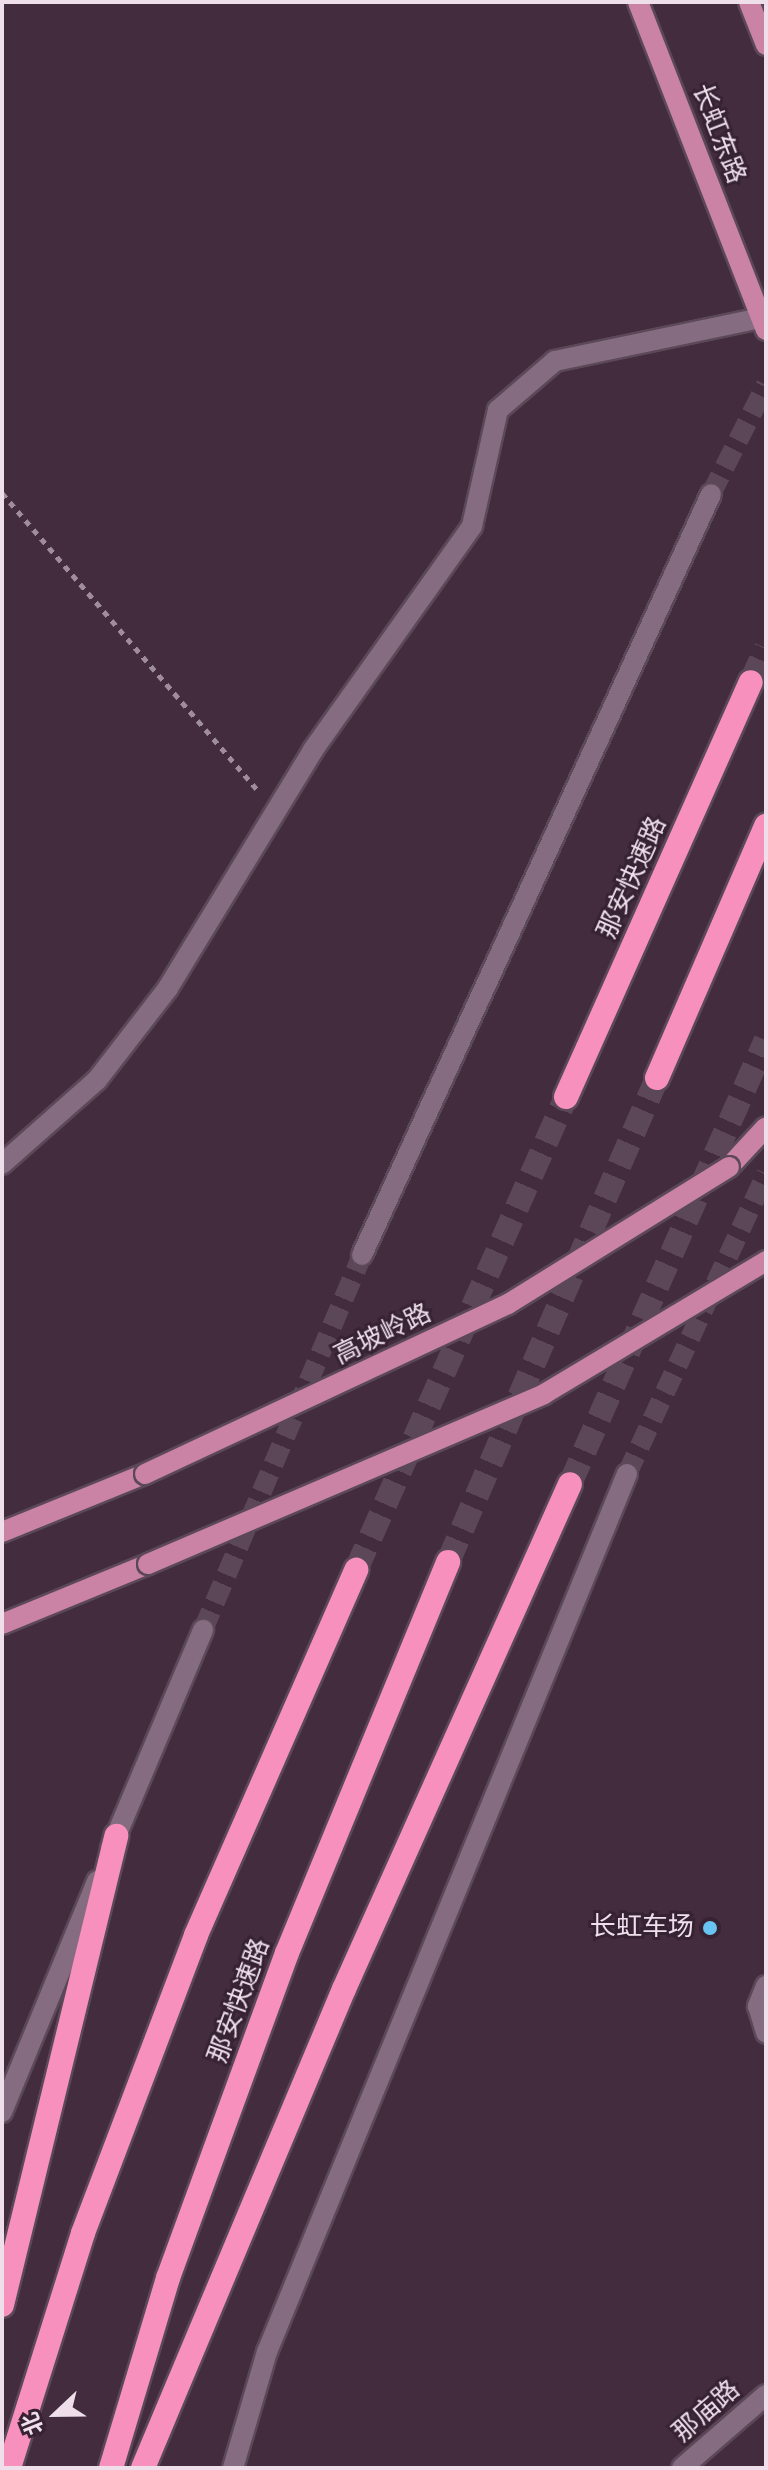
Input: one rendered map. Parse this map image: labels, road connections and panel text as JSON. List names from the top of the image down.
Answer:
{
  "streets": {
    "highway": ["那安快速路"],
    "main road": ["长虹东路", "高坡岭路"],
    "street": ["那庙路"]
  },
  "places": ["长虹车场"],
  "north": "left"
}
